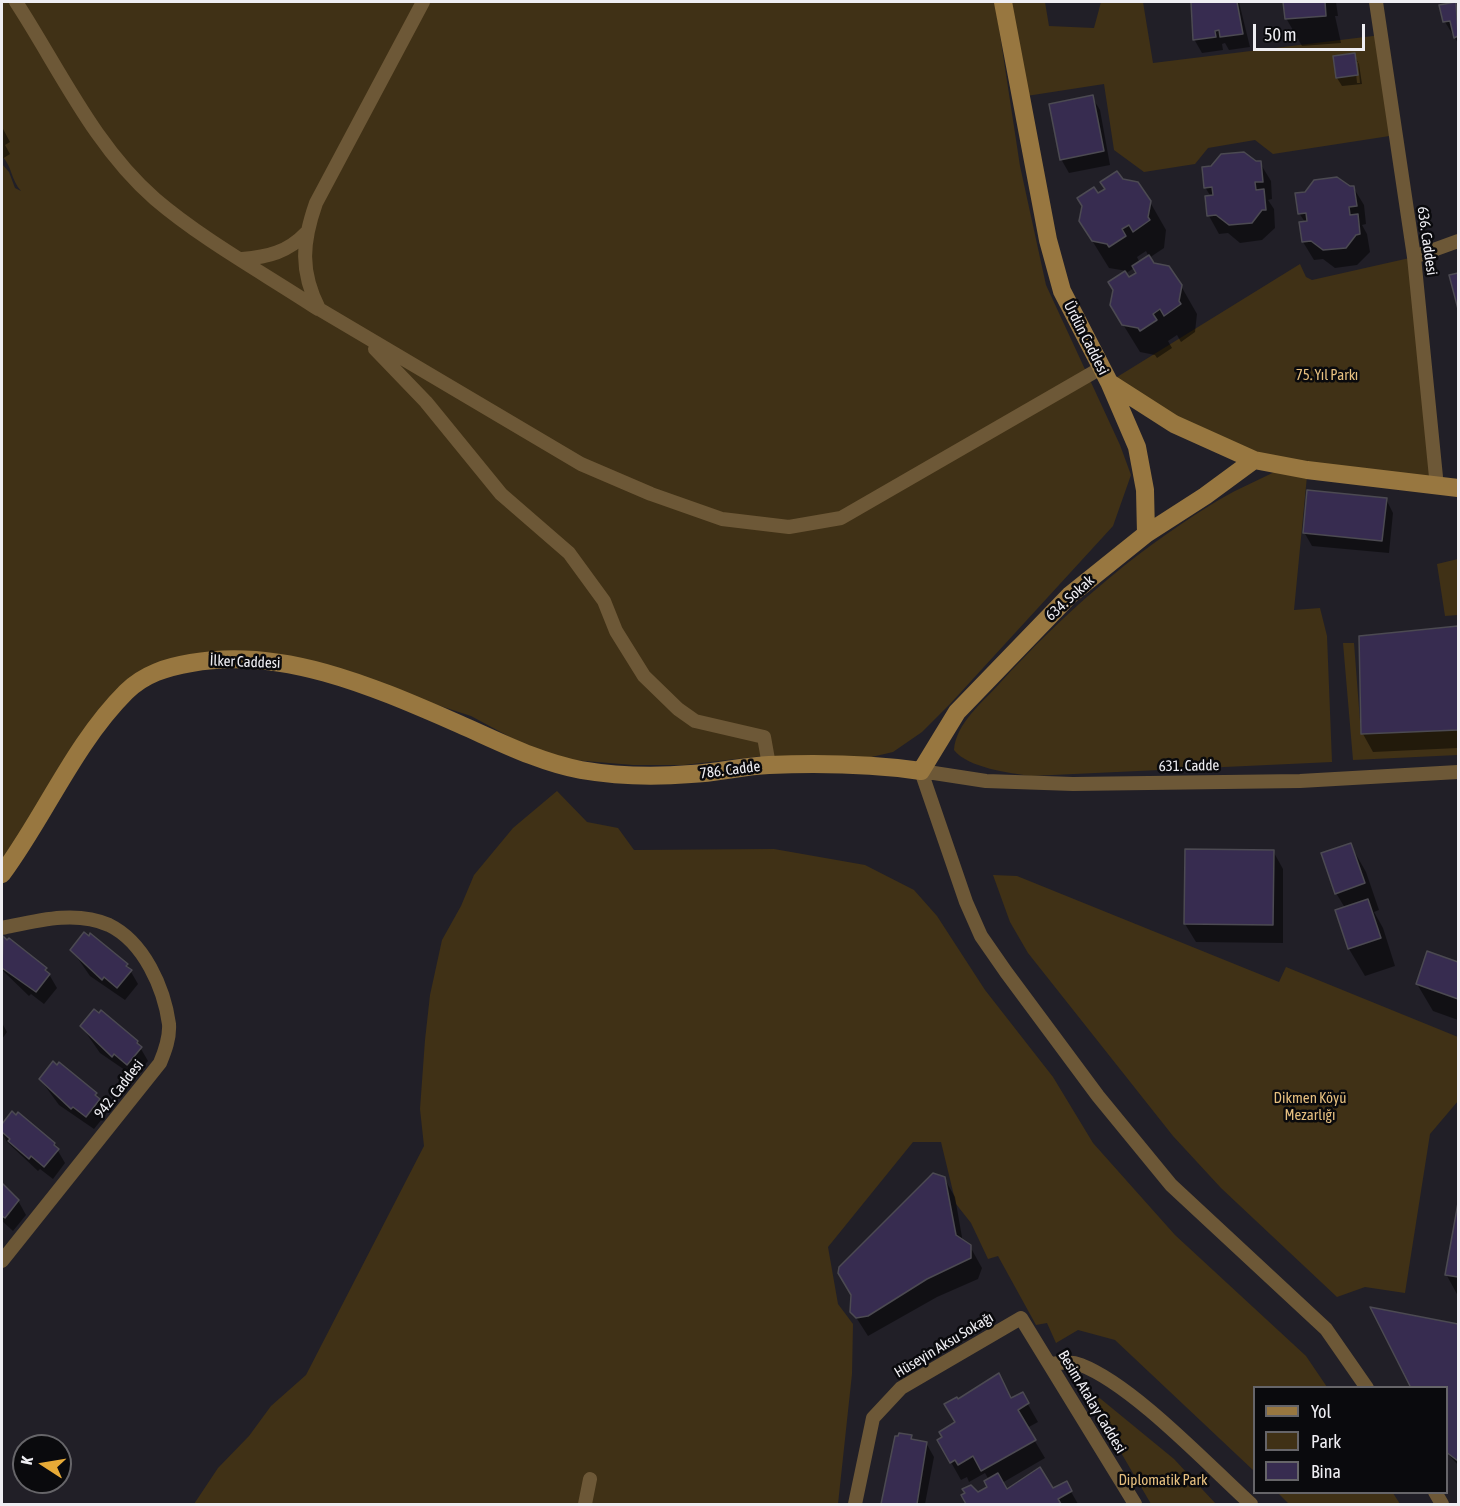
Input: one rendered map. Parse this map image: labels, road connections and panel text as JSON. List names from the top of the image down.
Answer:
{
  "streets": {
    "main road": [
      "Ürdün Caddesi",
      "634. Sokak",
      "İlker Caddesi",
      "786. Cadde"
    ],
    "street": [
      "636. Caddesi",
      "631. Cadde",
      "942. Caddesi",
      "Hüseyin Aksu Sokağı",
      "Besim Atalay Caddesi"
    ]
  },
  "crossings": [
    ["636. Caddesi", "Ürdün Caddesi"],
    ["Ürdün Caddesi", "634. Sokak"],
    ["634. Sokak", "631. Cadde"],
    ["634. Sokak", "786. Cadde"],
    ["İlker Caddesi", "786. Cadde"],
    ["631. Cadde", "786. Cadde"],
    ["Hüseyin Aksu Sokağı", "Besim Atalay Caddesi"]
  ],
  "parks": ["75. Yıl Parkı", "Dikmen Köyü Mezarlığı", "Diplomatik Park"],
  "legend": ["Yol", "Park", "Bina"],
  "scale_bar": "50 m",
  "north": "left"
}
